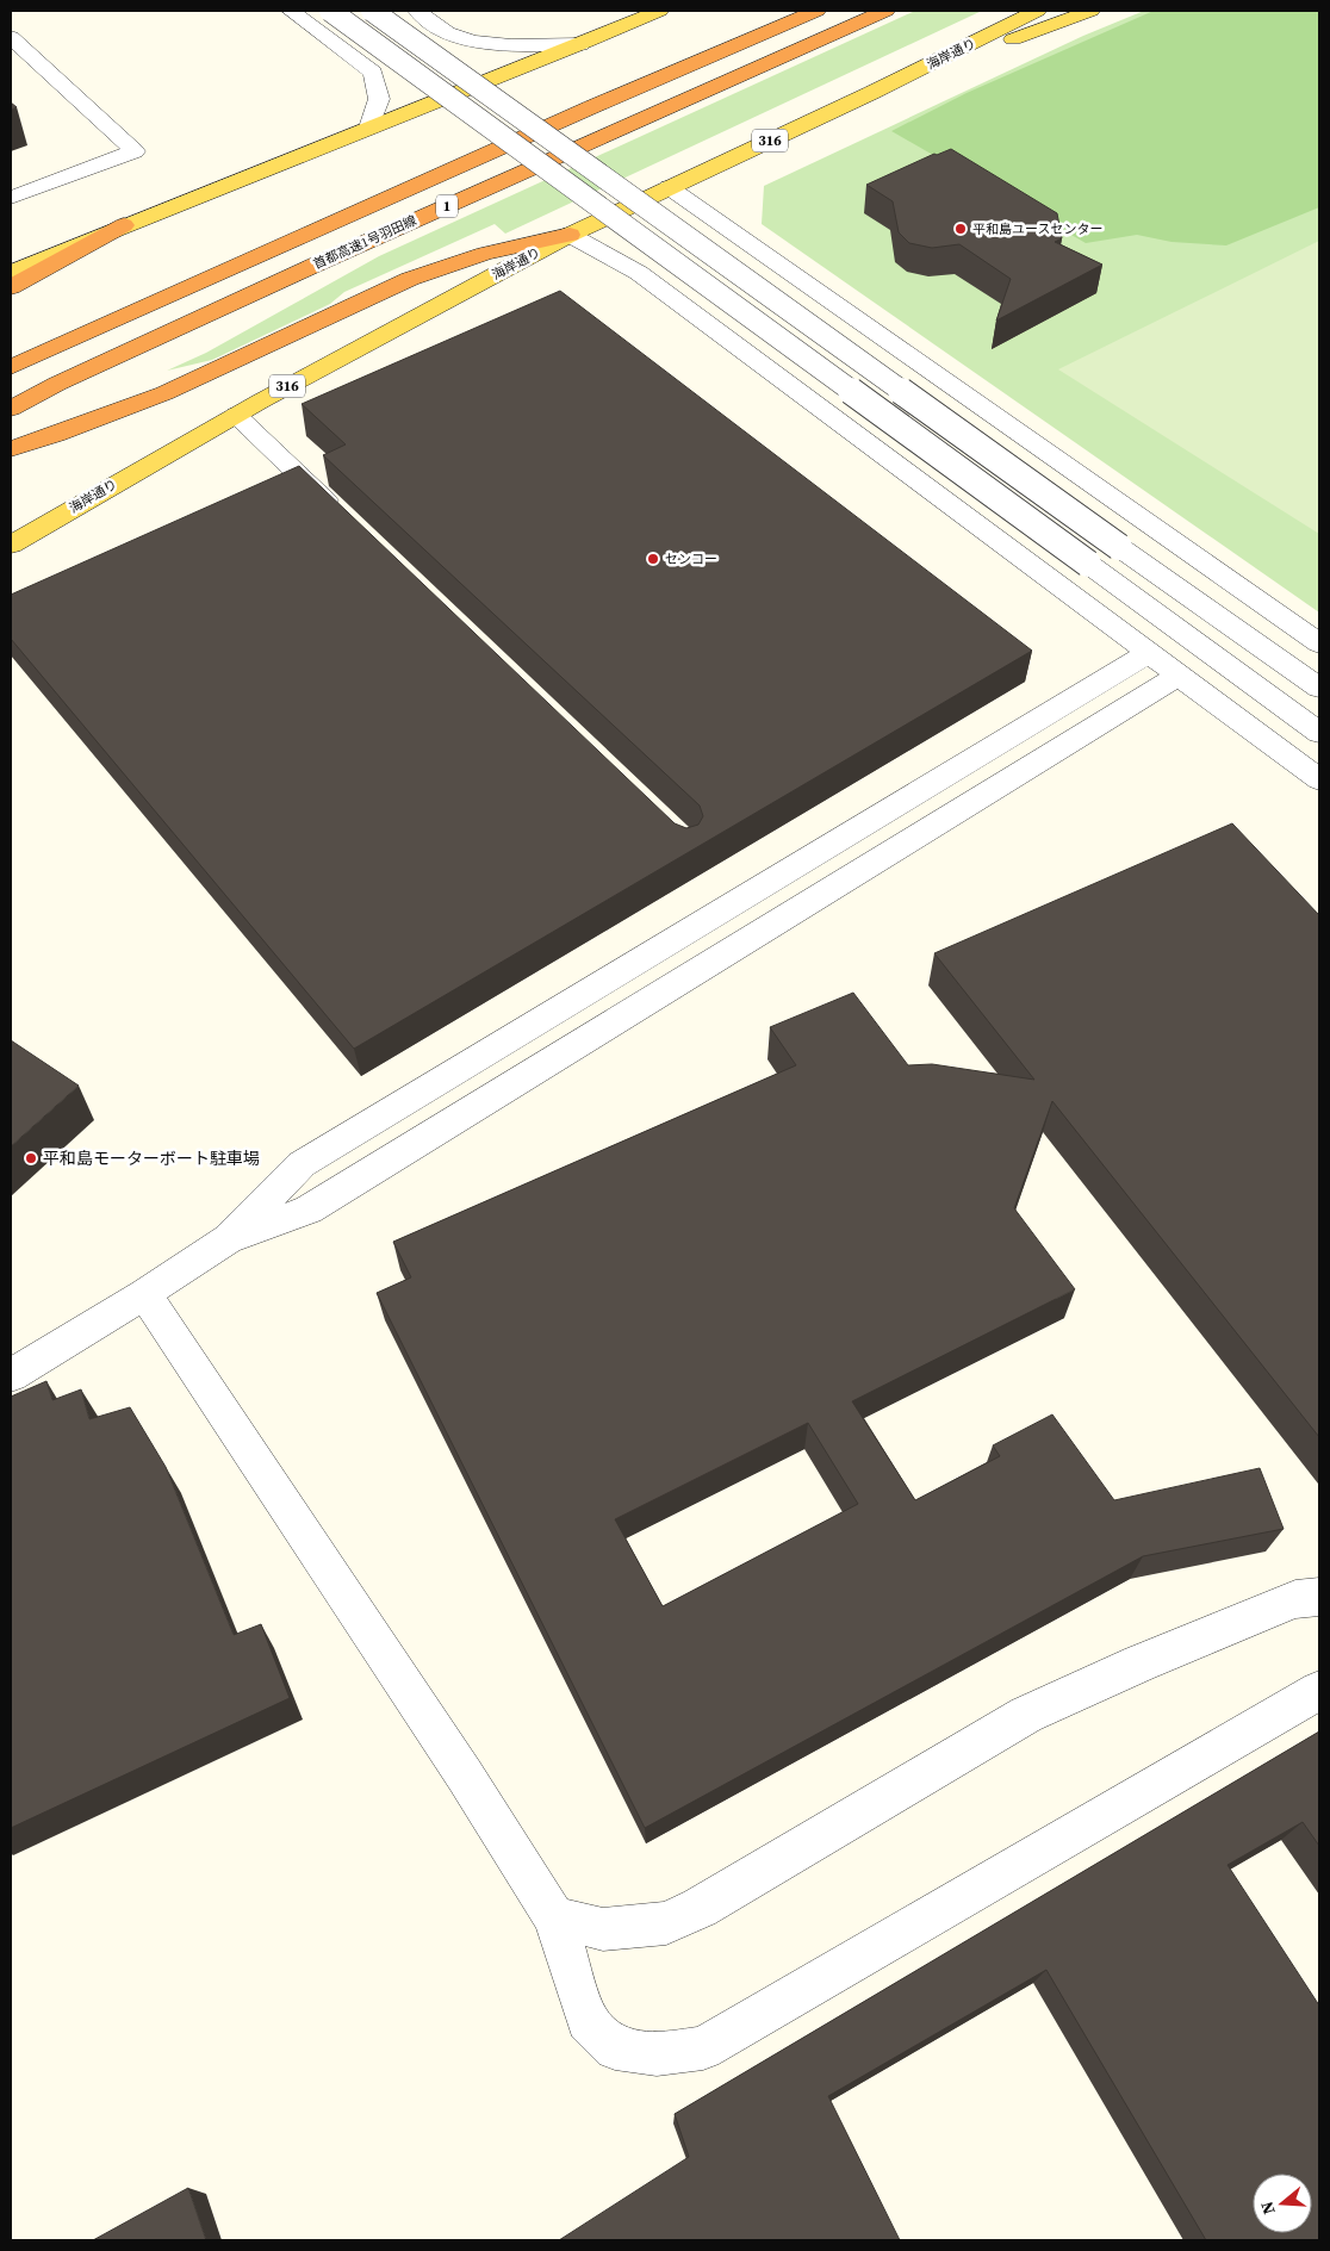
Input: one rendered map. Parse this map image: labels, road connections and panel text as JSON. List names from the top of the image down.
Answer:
{
  "streets": {
    "highway": ["1", "首都高速1号羽田線"],
    "main road": ["海岸通り", "316"]
  },
  "places": ["平和島ユースセンター", "センコー", "平和島モーターボート駐車場"],
  "north": "left"
}
